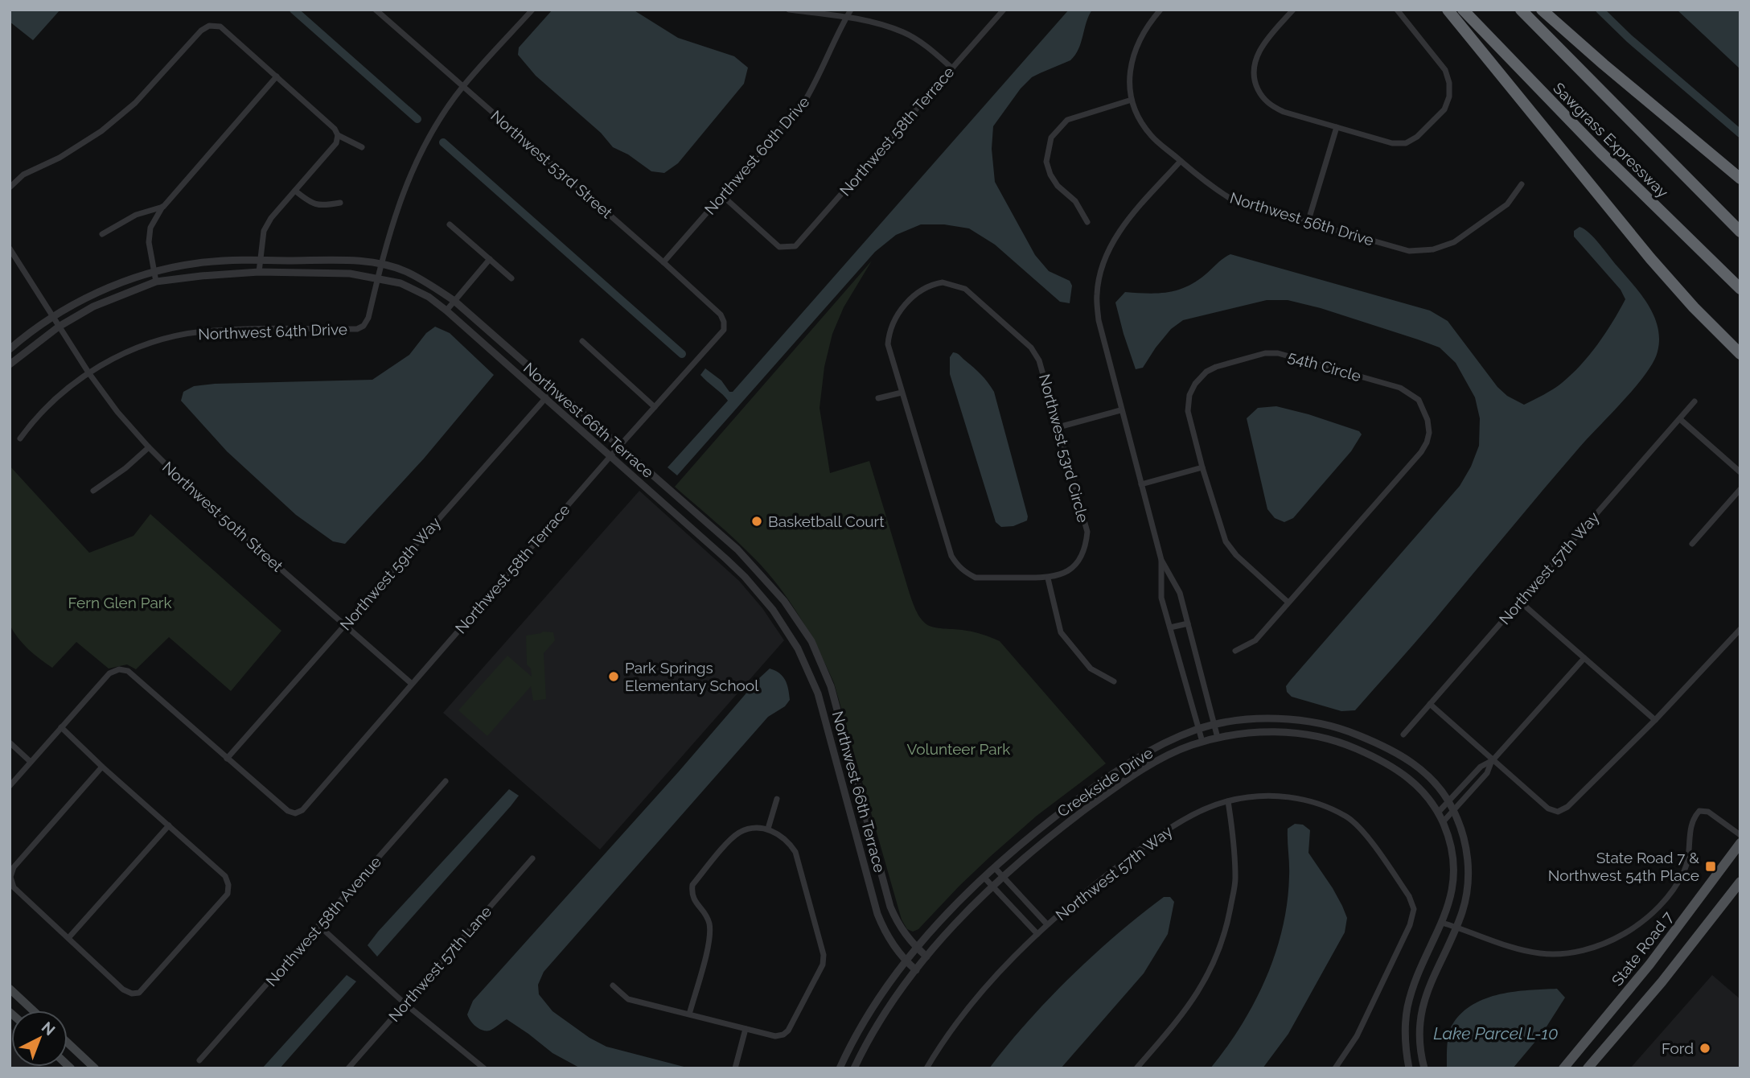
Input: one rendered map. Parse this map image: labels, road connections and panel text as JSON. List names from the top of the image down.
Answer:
{
  "streets": {
    "highway": ["Sawgrass Expressway"],
    "main road": ["State Road 7"],
    "street": [
      "Northwest 58th Terrace",
      "Northwest 60th Drive",
      "Northwest 53rd Street",
      "Northwest 56th Drive",
      "Northwest 64th Drive",
      "54th Circle",
      "Northwest 66th Terrace",
      "Northwest 53rd Circle",
      "Northwest 50th Street",
      "Northwest 57th Way",
      "Northwest 59th Way",
      "Creekside Drive",
      "Northwest 58th Avenue",
      "Northwest 57th Lane"
    ]
  },
  "crossings": [
    ["Northwest 58th Terrace", "Northwest 60th Drive"],
    ["Northwest 58th Terrace", "Northwest 53rd Street"],
    ["Northwest 58th Terrace", "Northwest 66th Terrace"],
    ["Northwest 58th Terrace", "Northwest 50th Street"],
    ["Northwest 58th Terrace", "Northwest 59th Way"],
    ["Northwest 60th Drive", "Northwest 53rd Street"],
    ["Northwest 53rd Street", "Northwest 64th Drive"],
    ["Northwest 64th Drive", "Northwest 66th Terrace"],
    ["Northwest 64th Drive", "Northwest 50th Street"],
    ["Northwest 66th Terrace", "Northwest 50th Street"],
    ["Northwest 66th Terrace", "Northwest 59th Way"],
    ["Northwest 66th Terrace", "Creekside Drive"],
    ["Northwest 50th Street", "Northwest 59th Way"]
  ],
  "water": ["Lake Parcel L-10"],
  "parks": ["Fern Glen Park", "Volunteer Park"],
  "places": {
    "other": ["Basketball Court", "Park Springs Elementary School", "Ford"],
    "transit": ["State Road 7 & Northwest 54th Place"]
  },
  "north": "top right"
}
